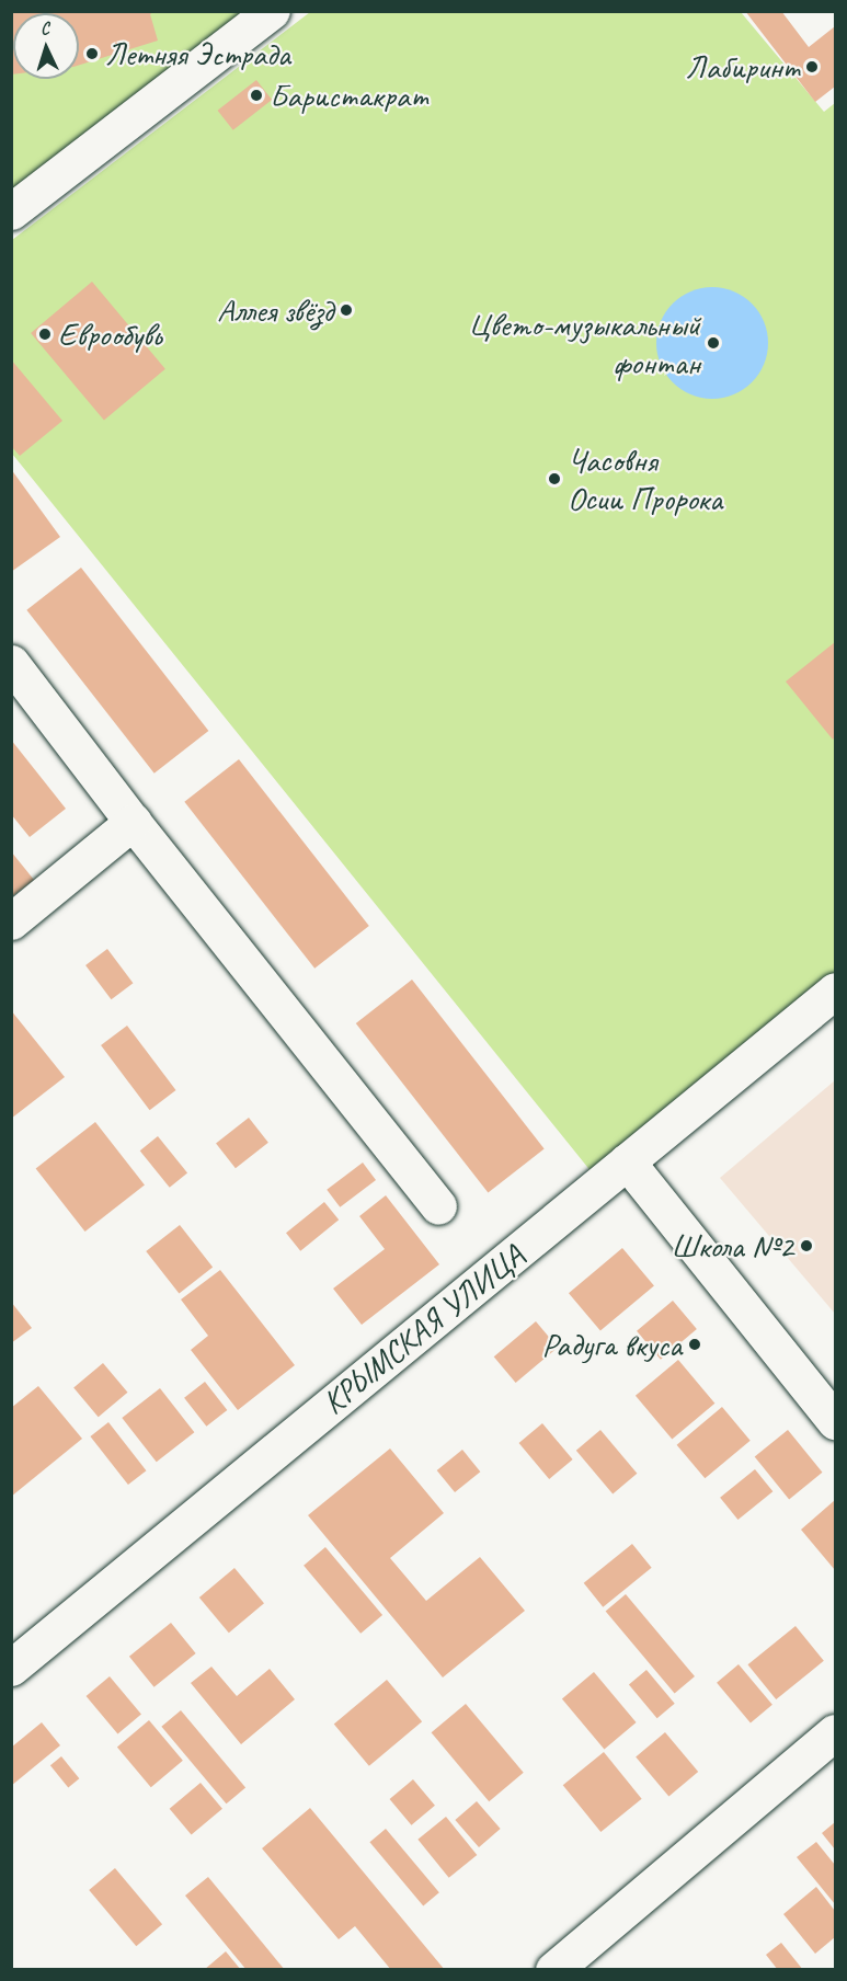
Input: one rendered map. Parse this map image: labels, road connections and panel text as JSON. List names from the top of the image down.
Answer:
{
  "streets": {
    "street": ["КРЫМСКАЯ УЛИЦА"]
  },
  "places": [
    "Летняя Эстрада",
    "Лабиринт",
    "Баристакрат",
    "Аллея звёзд",
    "Еврообувь",
    "Цвето-музыкальный фонтан",
    "Часовня Осии Пророка",
    "Школа №2",
    "Радуга вкуса"
  ],
  "north": "top"
}
